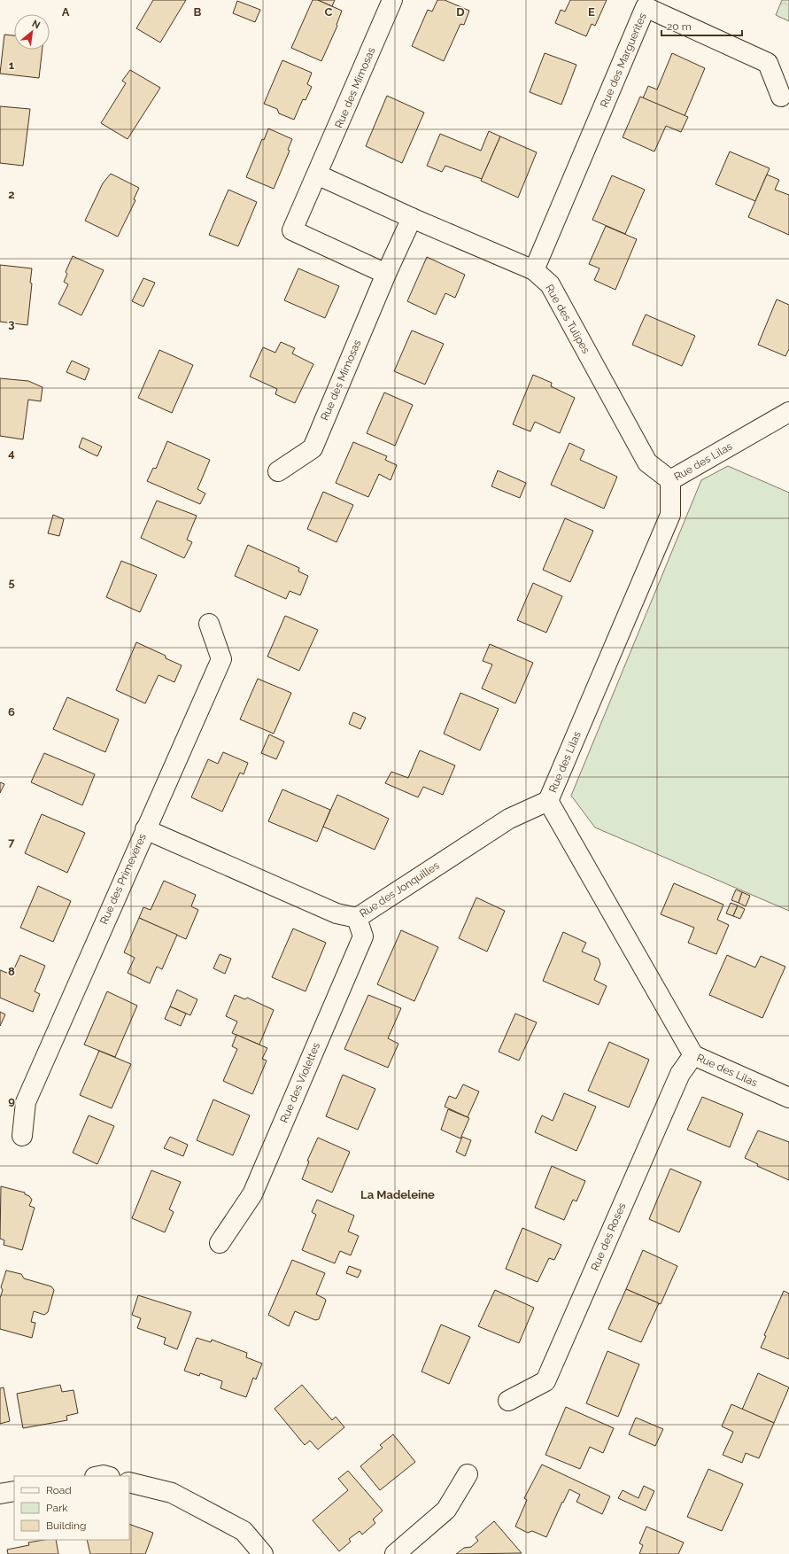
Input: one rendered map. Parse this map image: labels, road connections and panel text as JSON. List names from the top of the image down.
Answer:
{
  "streets": {
    "street": [
      "Rue des Marguerites",
      "Rue des Mimosas",
      "Rue des Tulipes",
      "Rue des Lilas",
      "Rue des Primevères",
      "Rue des Jonquilles",
      "Rue des Violettes",
      "Rue des Roses"
    ]
  },
  "crossings": [
    ["Rue des Marguerites", "Rue des Tulipes"],
    ["Rue des Mimosas", "Rue des Tulipes"],
    ["Rue des Tulipes", "Rue des Lilas"],
    ["Rue des Lilas", "Rue des Jonquilles"],
    ["Rue des Lilas", "Rue des Roses"],
    ["Rue des Primevères", "Rue des Jonquilles"],
    ["Rue des Jonquilles", "Rue des Violettes"]
  ],
  "districts": ["La Madeleine"],
  "legend": ["Road", "Park", "Building"],
  "scale_bar": "20 m",
  "north": "top right",
  "grid": {
    "columns": [
      "A",
      "B",
      "C",
      "D",
      "E"
    ],
    "rows": [
      "1",
      "2",
      "3",
      "4",
      "5",
      "6",
      "7",
      "8",
      "9"
    ]
  }
}
